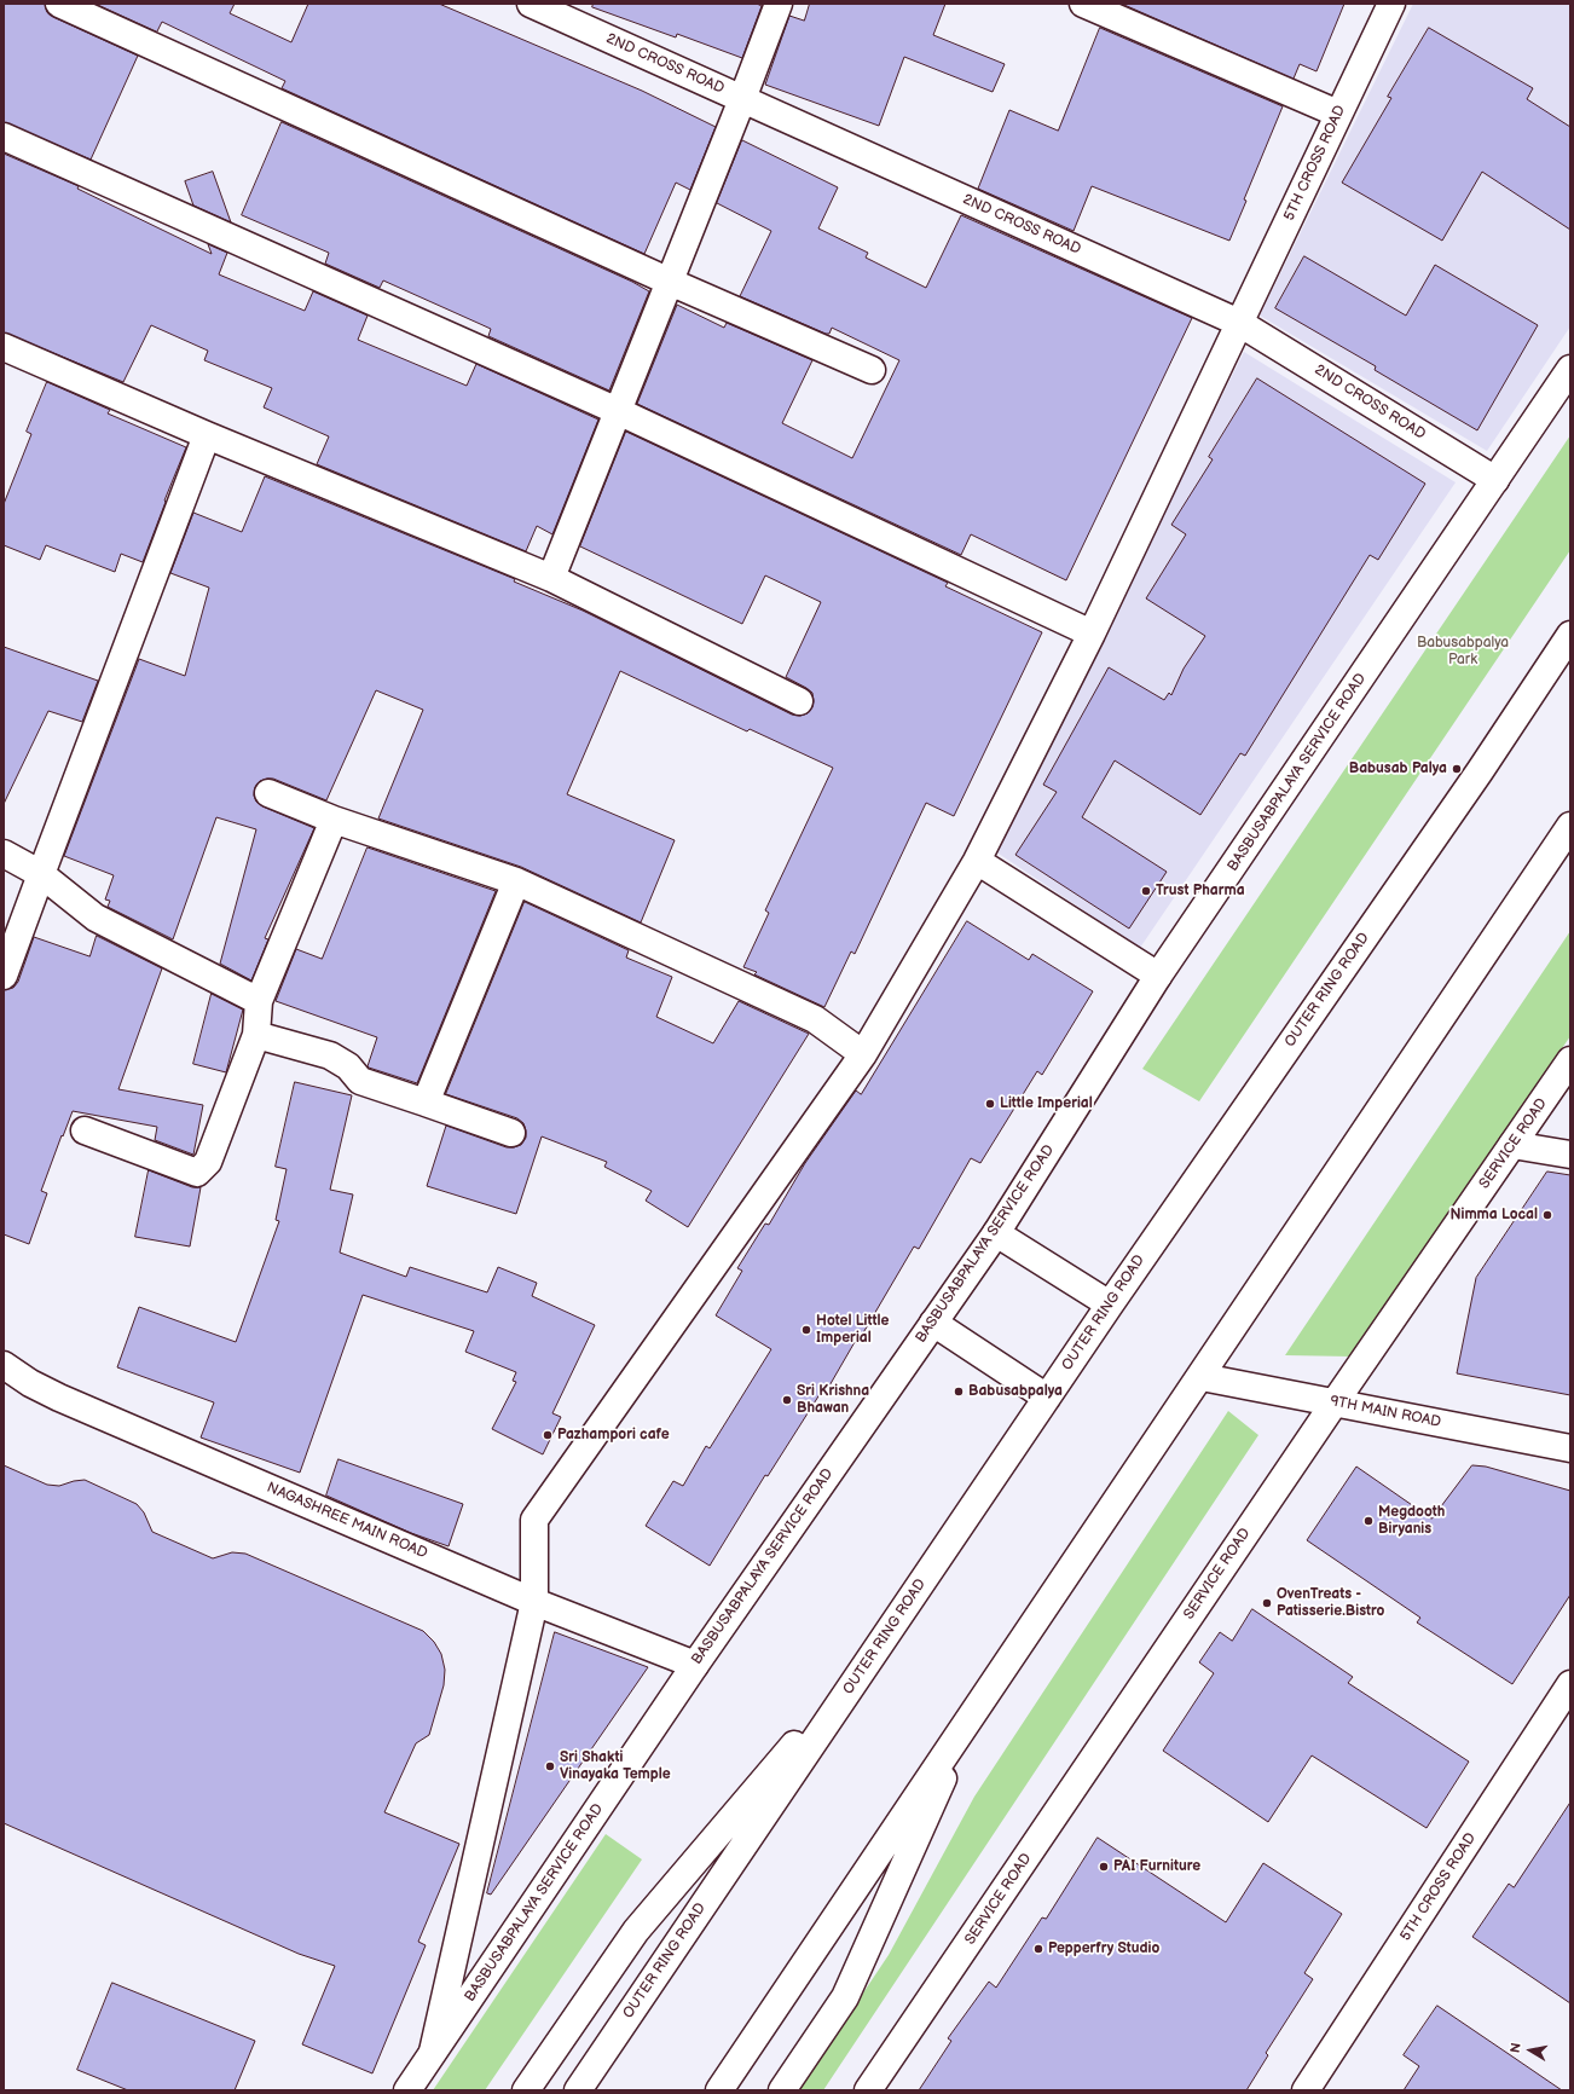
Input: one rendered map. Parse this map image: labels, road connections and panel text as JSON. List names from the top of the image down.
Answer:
{
  "streets": {
    "main road": [
      "2ND CROSS ROAD",
      "5TH CROSS ROAD",
      "BASBUSABPALAYA SERVICE ROAD",
      "OUTER RING ROAD",
      "SERVICE ROAD",
      "9TH MAIN ROAD",
      "NAGASHREE MAIN ROAD"
    ]
  },
  "crossings": [
    ["2ND CROSS ROAD", "5TH CROSS ROAD"],
    ["2ND CROSS ROAD", "BASBUSABPALAYA SERVICE ROAD"],
    ["5TH CROSS ROAD", "BASBUSABPALAYA SERVICE ROAD"],
    ["5TH CROSS ROAD", "NAGASHREE MAIN ROAD"],
    ["BASBUSABPALAYA SERVICE ROAD", "NAGASHREE MAIN ROAD"],
    ["SERVICE ROAD", "9TH MAIN ROAD"]
  ],
  "parks": ["Babusabpalya Park"],
  "places": [
    "Babusab Palya",
    "Trust Pharma",
    "Little Imperial",
    "Nimma Local",
    "Hotel Little Imperial",
    "Babusabpalya",
    "Sri Krishna Bhawan",
    "Pazhampori cafe",
    "Megdooth Biryanis",
    "OvenTreats - Patisserie.Bistro",
    "Sri Shakti Vinayaka Temple",
    "PAI Furniture",
    "Pepperfry Studio"
  ],
  "north": "left"
}
